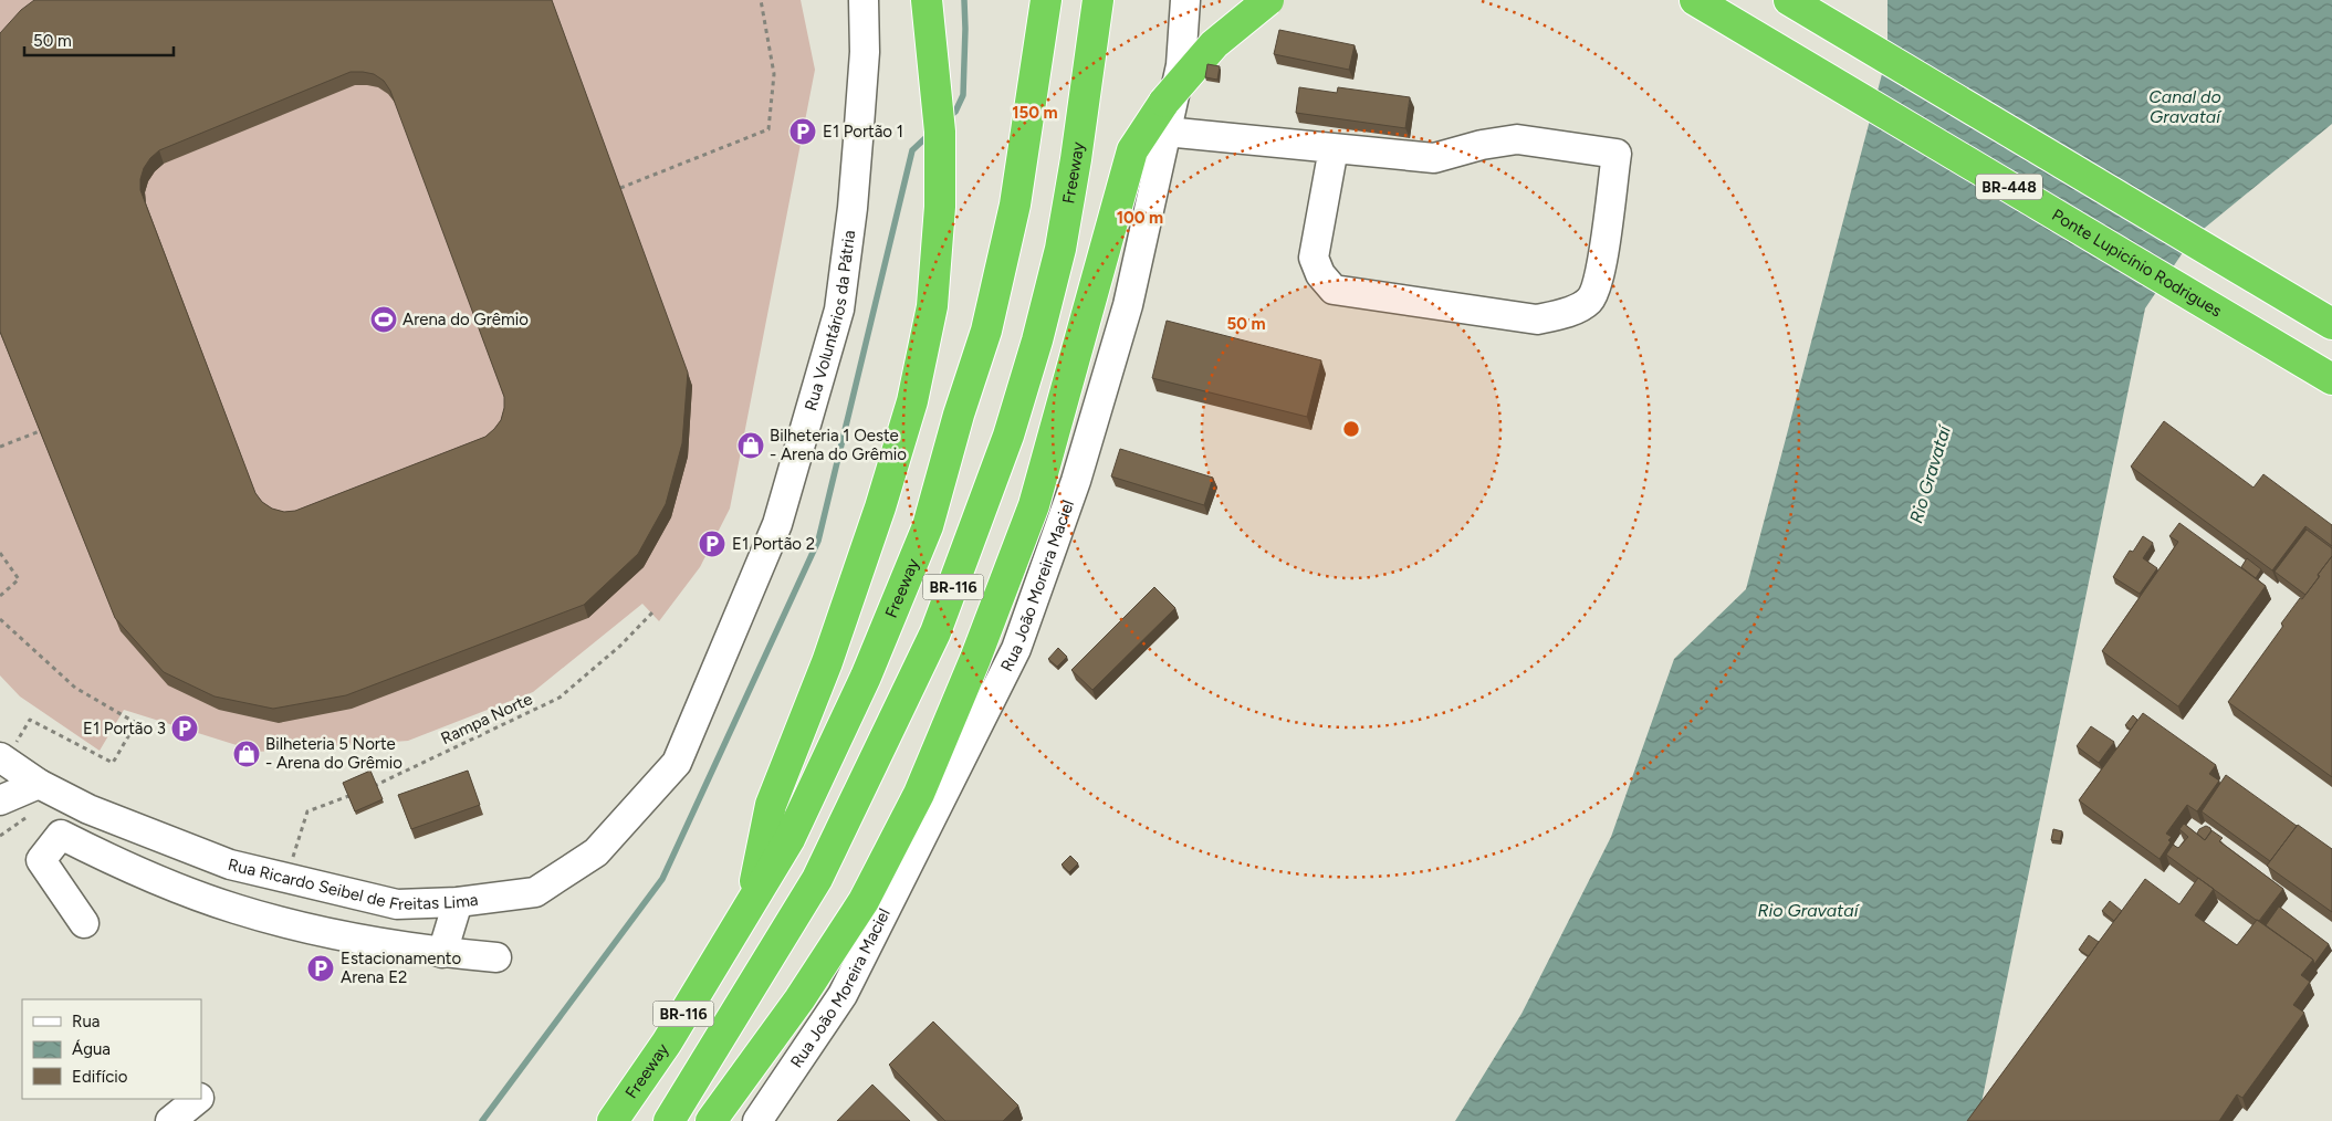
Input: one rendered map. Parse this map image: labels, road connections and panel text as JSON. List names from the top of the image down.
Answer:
{
  "streets": {
    "highway": [
      "Freeway",
      "BR-448",
      "Ponte Lupicínio Rodrigues",
      "BR-116"
    ],
    "street": ["Rua Voluntários da Pátria", "Rua João Moreira Maciel", "Rua Ricardo Seibel de Freitas Lima"],
    "path": ["Rampa Norte"]
  },
  "crossings": [
    ["Rua Voluntários da Pátria", "Rua Ricardo Seibel de Freitas Lima"]
  ],
  "water": ["Canal do Gravataí", "Rio Gravataí"],
  "places": {
    "parking": [
      "E1 Portão 1",
      "E1 Portão 2",
      "E1 Portão 3",
      "Estacionamento Arena E2"
    ],
    "sports": ["Arena do Grêmio"],
    "shop": ["Bilheteria 1 Oeste - Arena do Grêmio", "Bilheteria 5 Norte - Arena do Grêmio"]
  },
  "legend": ["Rua", "Água", "Edifício"],
  "scale_bar": "50 m",
  "rings": ["150 m", "100 m", "50 m"]
}
